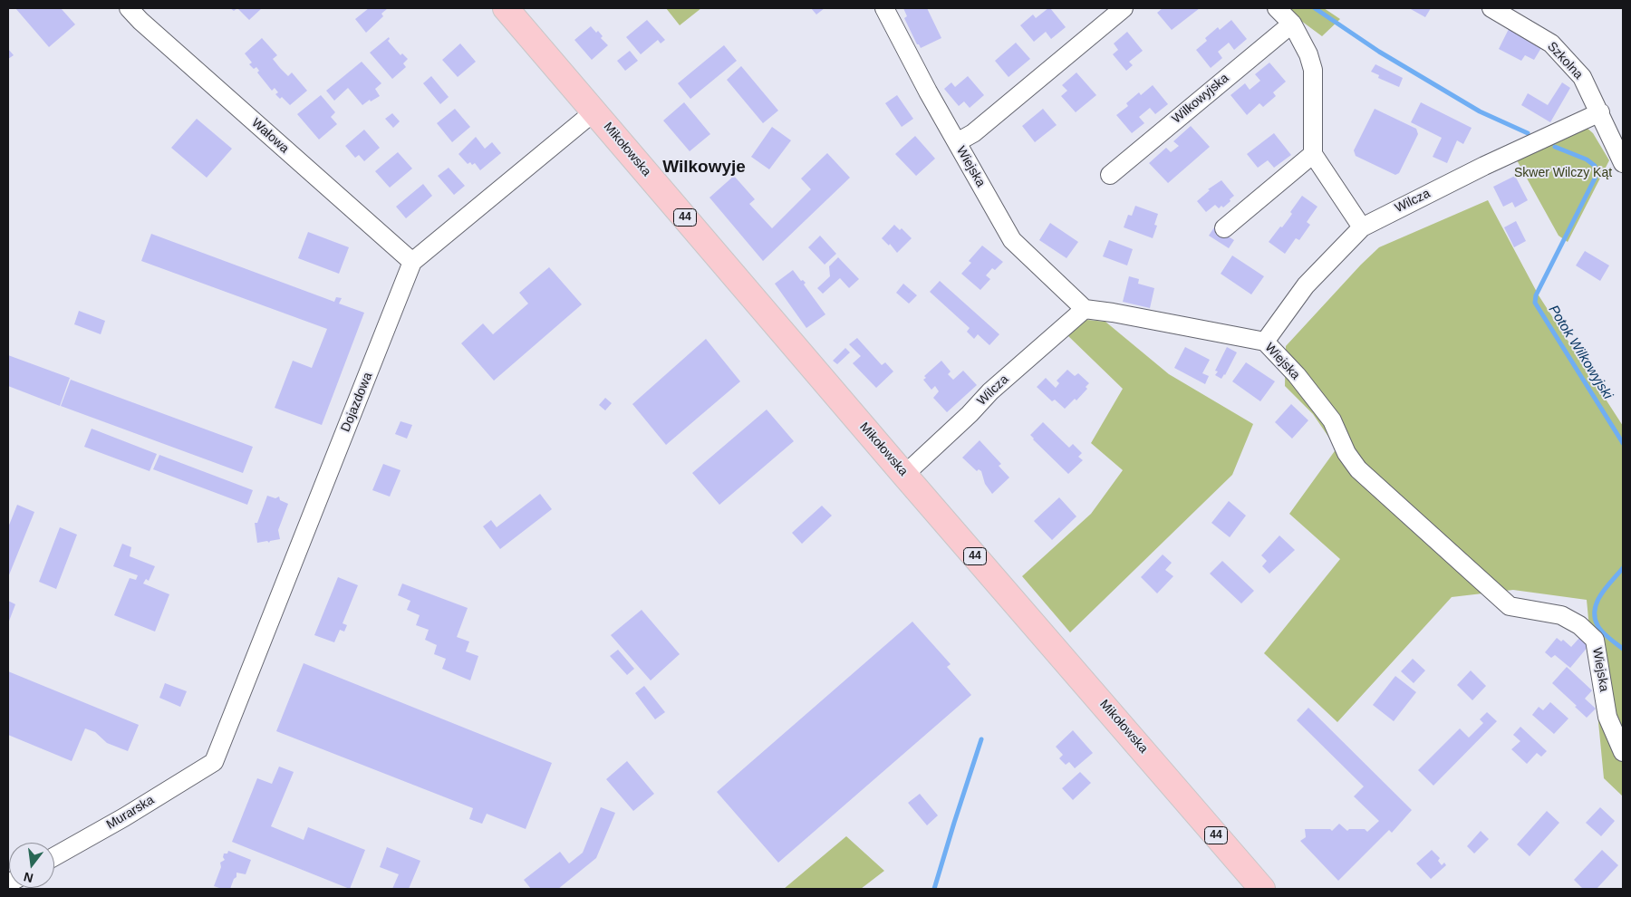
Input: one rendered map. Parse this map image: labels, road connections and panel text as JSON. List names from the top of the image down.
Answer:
{
  "streets": {
    "main road": ["Mikołowska", "44"],
    "street": [
      "Szkolna",
      "Wilkowyjska",
      "Wałowa",
      "Wiejska",
      "Wilcza",
      "Dojazdowa",
      "Murarska"
    ]
  },
  "crossings": [
    ["Szkolna", "Wilcza"],
    ["Wałowa", "Dojazdowa"],
    ["Mikołowska", "Wilcza"],
    ["Mikołowska", "Dojazdowa"],
    ["Wiejska", "Wilcza"],
    ["Dojazdowa", "Murarska"]
  ],
  "districts": ["Wilkowyje"],
  "water": ["Potok Wilkowyjski"],
  "parks": ["Skwer Wilczy Kąt"],
  "north": "bottom"
}
